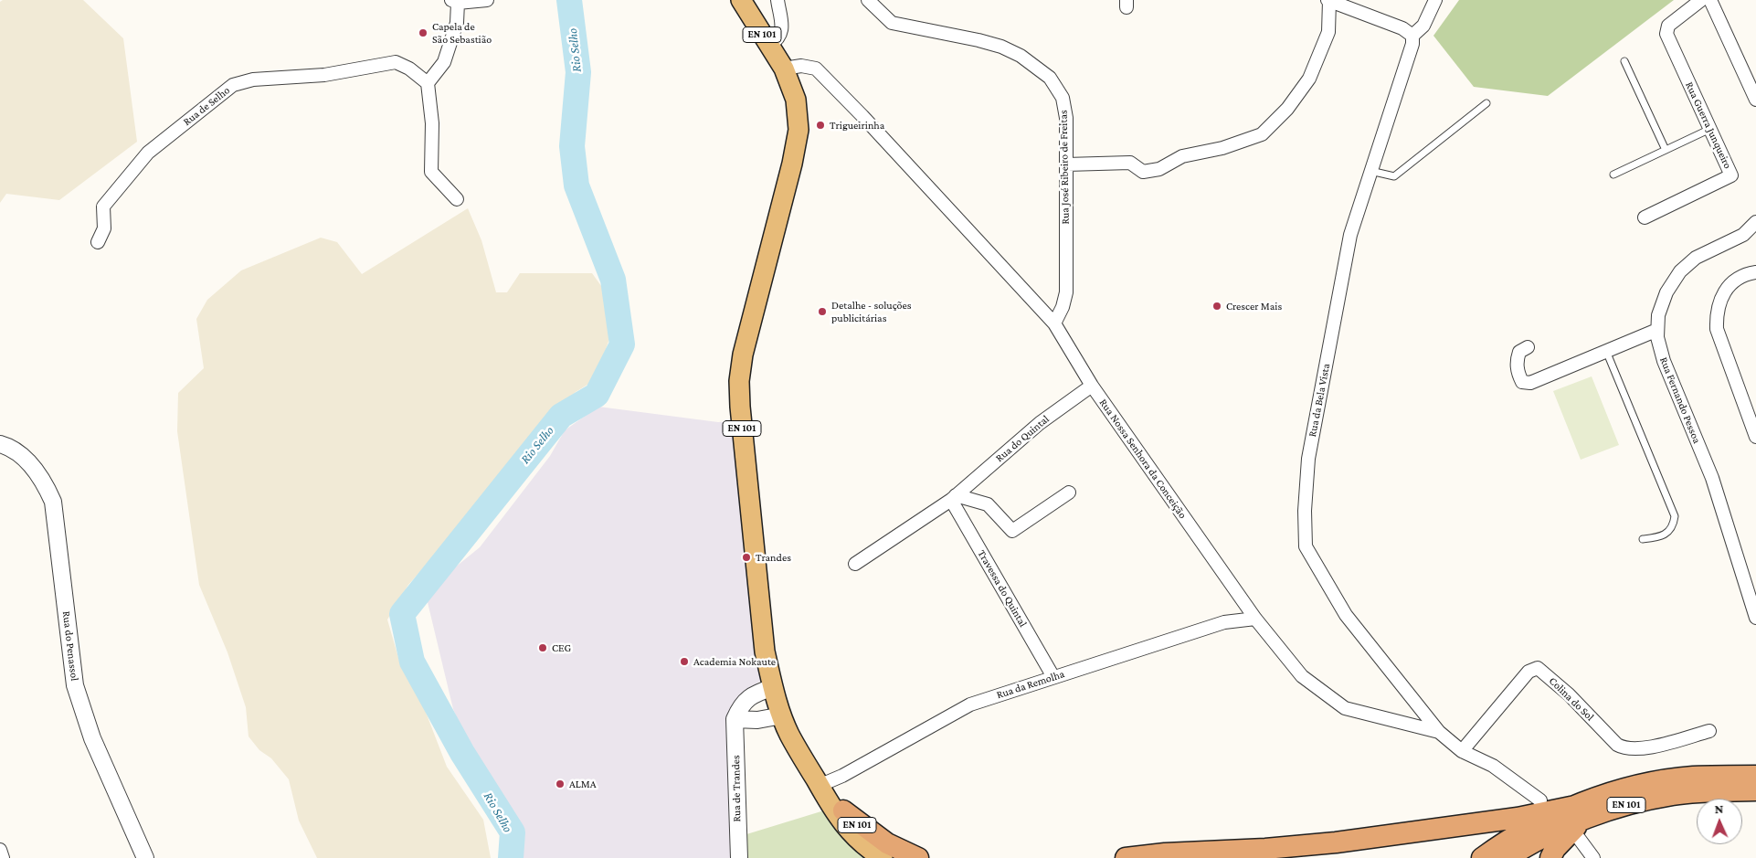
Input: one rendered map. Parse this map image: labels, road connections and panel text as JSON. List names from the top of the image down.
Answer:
{
  "streets": {
    "highway": ["EN 101"],
    "street": [
      "Rua de Selho",
      "Rua Guerra Junqueiro",
      "Rua José Ribeiro de Freitas",
      "Rua da Bela Vista",
      "Rua Fernando Pessoa",
      "Rua do Quintal",
      "Rua Nossa Senhora da Conceição",
      "Travessa do Quintal",
      "Rua do Penassol",
      "Rua da Remolha",
      "Colina do Sol",
      "Rua de Trandes"
    ]
  },
  "crossings": [
    ["EN 101", "Rua Nossa Senhora da Conceição"],
    ["EN 101", "Rua da Remolha"],
    ["Rua José Ribeiro de Freitas", "Rua Nossa Senhora da Conceição"],
    ["Rua da Bela Vista", "Rua Nossa Senhora da Conceição"],
    ["Rua do Quintal", "Rua Nossa Senhora da Conceição"],
    ["Rua do Quintal", "Travessa do Quintal"],
    ["Rua Nossa Senhora da Conceição", "Rua da Remolha"],
    ["Rua Nossa Senhora da Conceição", "Colina do Sol"],
    ["Travessa do Quintal", "Rua da Remolha"]
  ],
  "water": ["Rio Selho"],
  "places": [
    "Capela de São Sebastião",
    "Trigueirinha",
    "Crescer Mais",
    "Detalhe - soluções publicitárias",
    "Trandes",
    "CEG",
    "Academia Nokaute",
    "ALMA"
  ],
  "north": "top"
}
